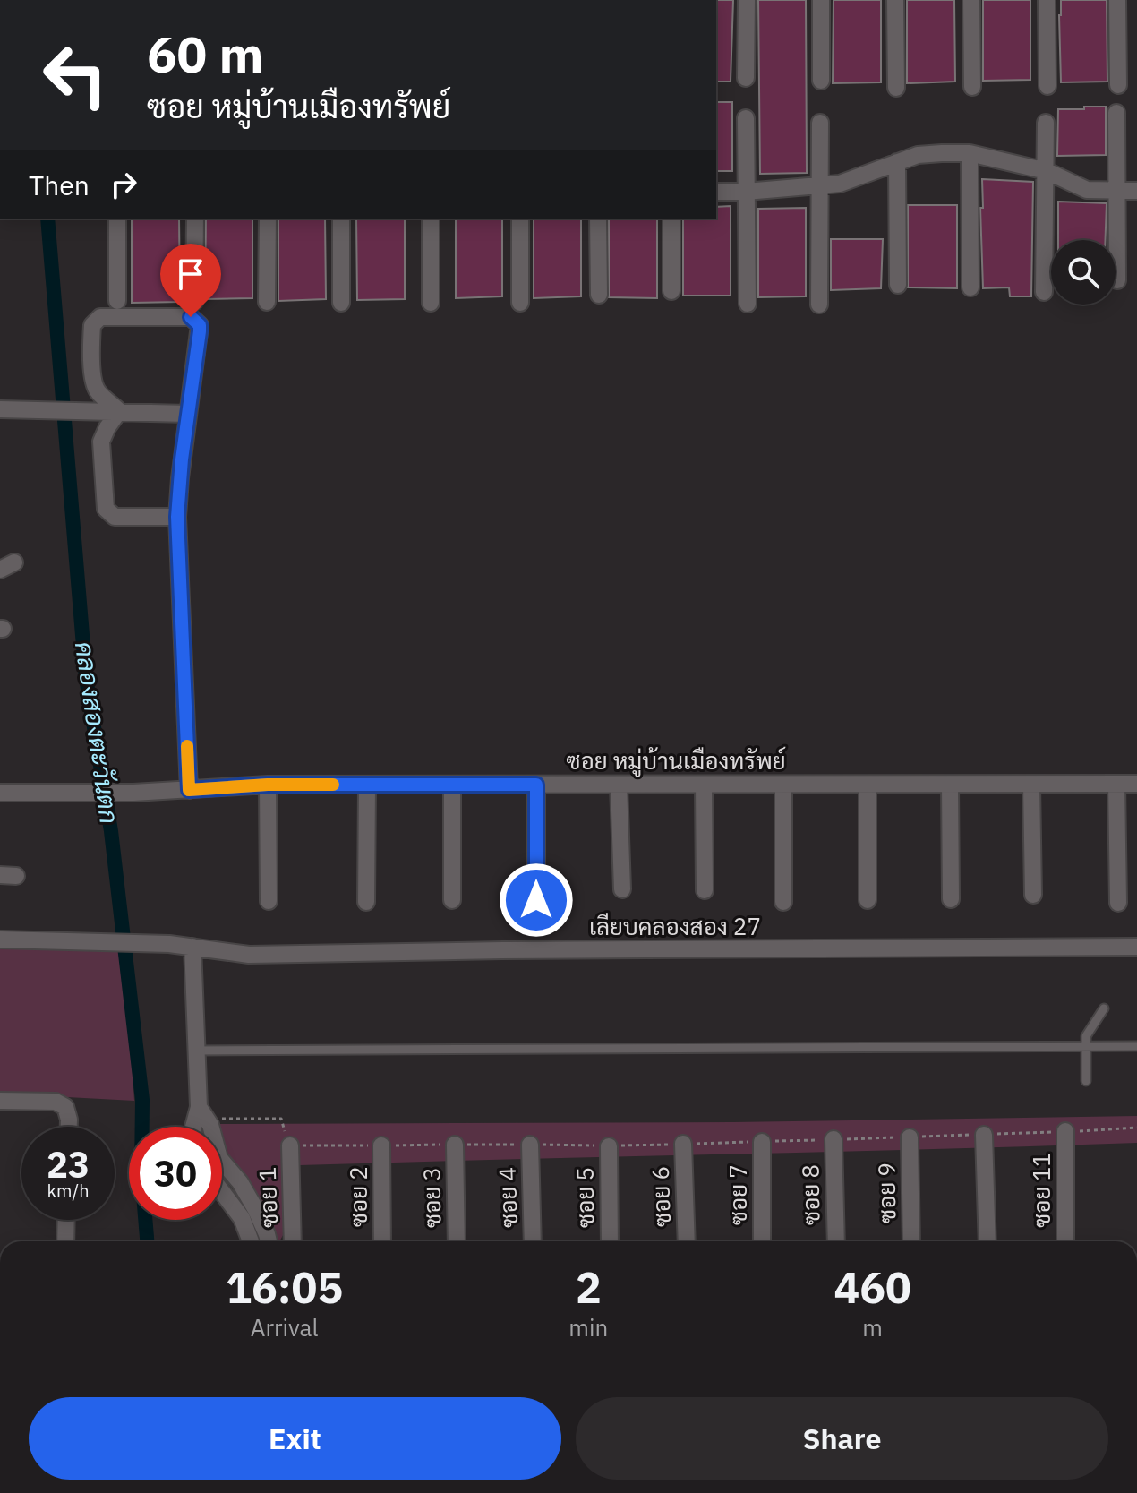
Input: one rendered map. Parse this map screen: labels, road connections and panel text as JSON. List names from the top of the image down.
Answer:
{
  "streets": {
    "street": [
      "ซอย หมู่บ้านเมืองทรัพย์",
      "เลียบคลองสอง 27",
      "ซอย 11",
      "ซอย 9",
      "ซอย 7",
      "ซอย 8",
      "ซอย 2",
      "ซอย 6",
      "ซอย 1",
      "ซอย 3",
      "ซอย 4",
      "ซอย 5"
    ]
  },
  "water": ["คลองสองตะวันตก"],
  "page": {
    "turn": ["60 m", "ซอย หมู่บ้านเมืองทรัพย์"],
    "then": "Then",
    "speed": "23 km/h",
    "limit": "30",
    "eta": [
      "16:05",
      "Arrival",
      "2",
      "min",
      "460",
      "m"
    ],
    "buttons": ["Exit", "Share"]
  }
}
